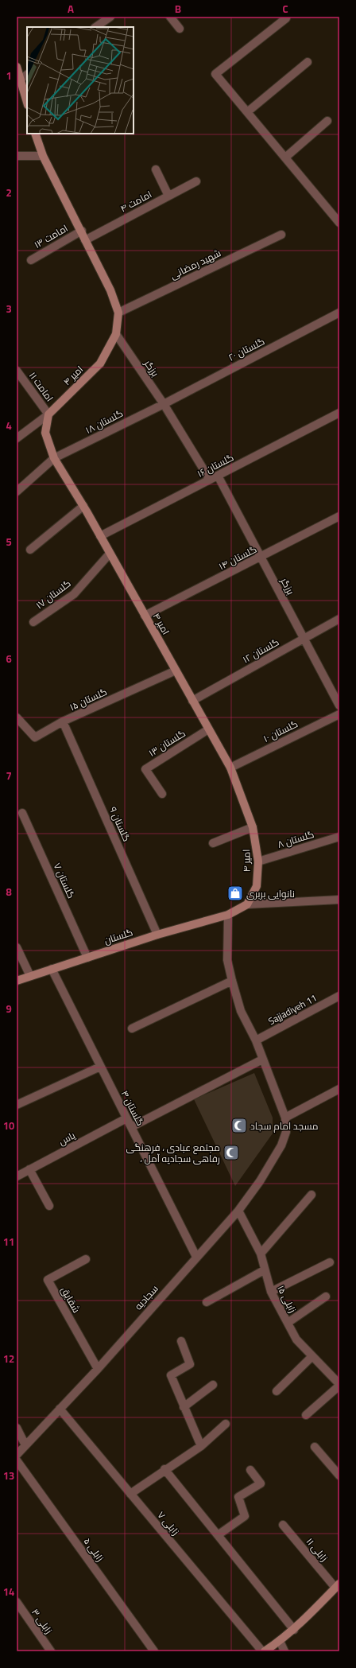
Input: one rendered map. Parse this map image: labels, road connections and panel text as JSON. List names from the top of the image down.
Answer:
{
  "streets": {
    "street": [
      "امامت ۴",
      "امامت ۱۳",
      "شهید رمضانی",
      "گلستان ۲۰",
      "برزگر",
      "امیر ۴",
      "امامت ۱۱",
      "گلستان ۱۸",
      "گلستان ۱۶",
      "گلستان ۱۴",
      "گلستان ۱۷",
      "گلستان ۱۲",
      "گلستان ۱۵",
      "گلستان ۱۰",
      "گلستان ۱۳",
      "گلستان ۹",
      "گلستان ۸",
      "گلستان ۷",
      "گلستان",
      "Sajjadiyeh 11",
      "گلستان ۴",
      "یاس",
      "سجادیه",
      "زابلی ۱۵",
      "شقایق",
      "زابلی ۷",
      "زابلی ۵",
      "زابلی ۱۱",
      "زابلی ۳"
    ]
  },
  "crossings": [
    ["امامت ۴", "امیر ۴"],
    ["امامت ۱۳", "امیر ۴"],
    ["شهید رمضانی", "امیر ۴"],
    ["گلستان ۲۰", "برزگر"],
    ["گلستان ۲۰", "گلستان ۱۸"],
    ["برزگر", "امیر ۴"],
    ["برزگر", "گلستان ۱۸"],
    ["برزگر", "گلستان ۱۶"],
    ["برزگر", "گلستان ۱۴"],
    ["برزگر", "گلستان ۱۲"],
    ["امیر ۴", "امامت ۱۱"],
    ["امیر ۴", "گلستان ۱۸"],
    ["امیر ۴", "گلستان ۱۶"],
    ["امیر ۴", "گلستان ۱۴"],
    ["امیر ۴", "گلستان ۱۷"],
    ["امیر ۴", "گلستان ۱۲"],
    ["امیر ۴", "گلستان ۱۵"],
    ["امیر ۴", "گلستان ۱۰"],
    ["امیر ۴", "گلستان ۱۳"],
    ["امیر ۴", "گلستان ۸"],
    ["گلستان ۱۵", "گلستان ۹"],
    ["گلستان ۹", "گلستان"],
    ["گلستان ۷", "گلستان"],
    ["گلستان", "گلستان ۴"],
    ["گلستان ۴", "یاس"],
    ["گلستان ۴", "سجادیه"],
    ["سجادیه", "زابلی ۱۵"],
    ["سجادیه", "شقایق"],
    ["سجادیه", "زابلی ۷"]
  ],
  "places": {
    "shop": ["نانوایی بربری"],
    "mosque": ["مسجد امام سجاد", "مجتمع عبادی ، فرهنگی ، رفاهی سجادیه آمل"]
  },
  "grid": {
    "columns": ["A", "B", "C"],
    "rows": [
      "1",
      "2",
      "3",
      "4",
      "5",
      "6",
      "7",
      "8",
      "9",
      "10",
      "11",
      "12",
      "13",
      "14"
    ]
  }
}
